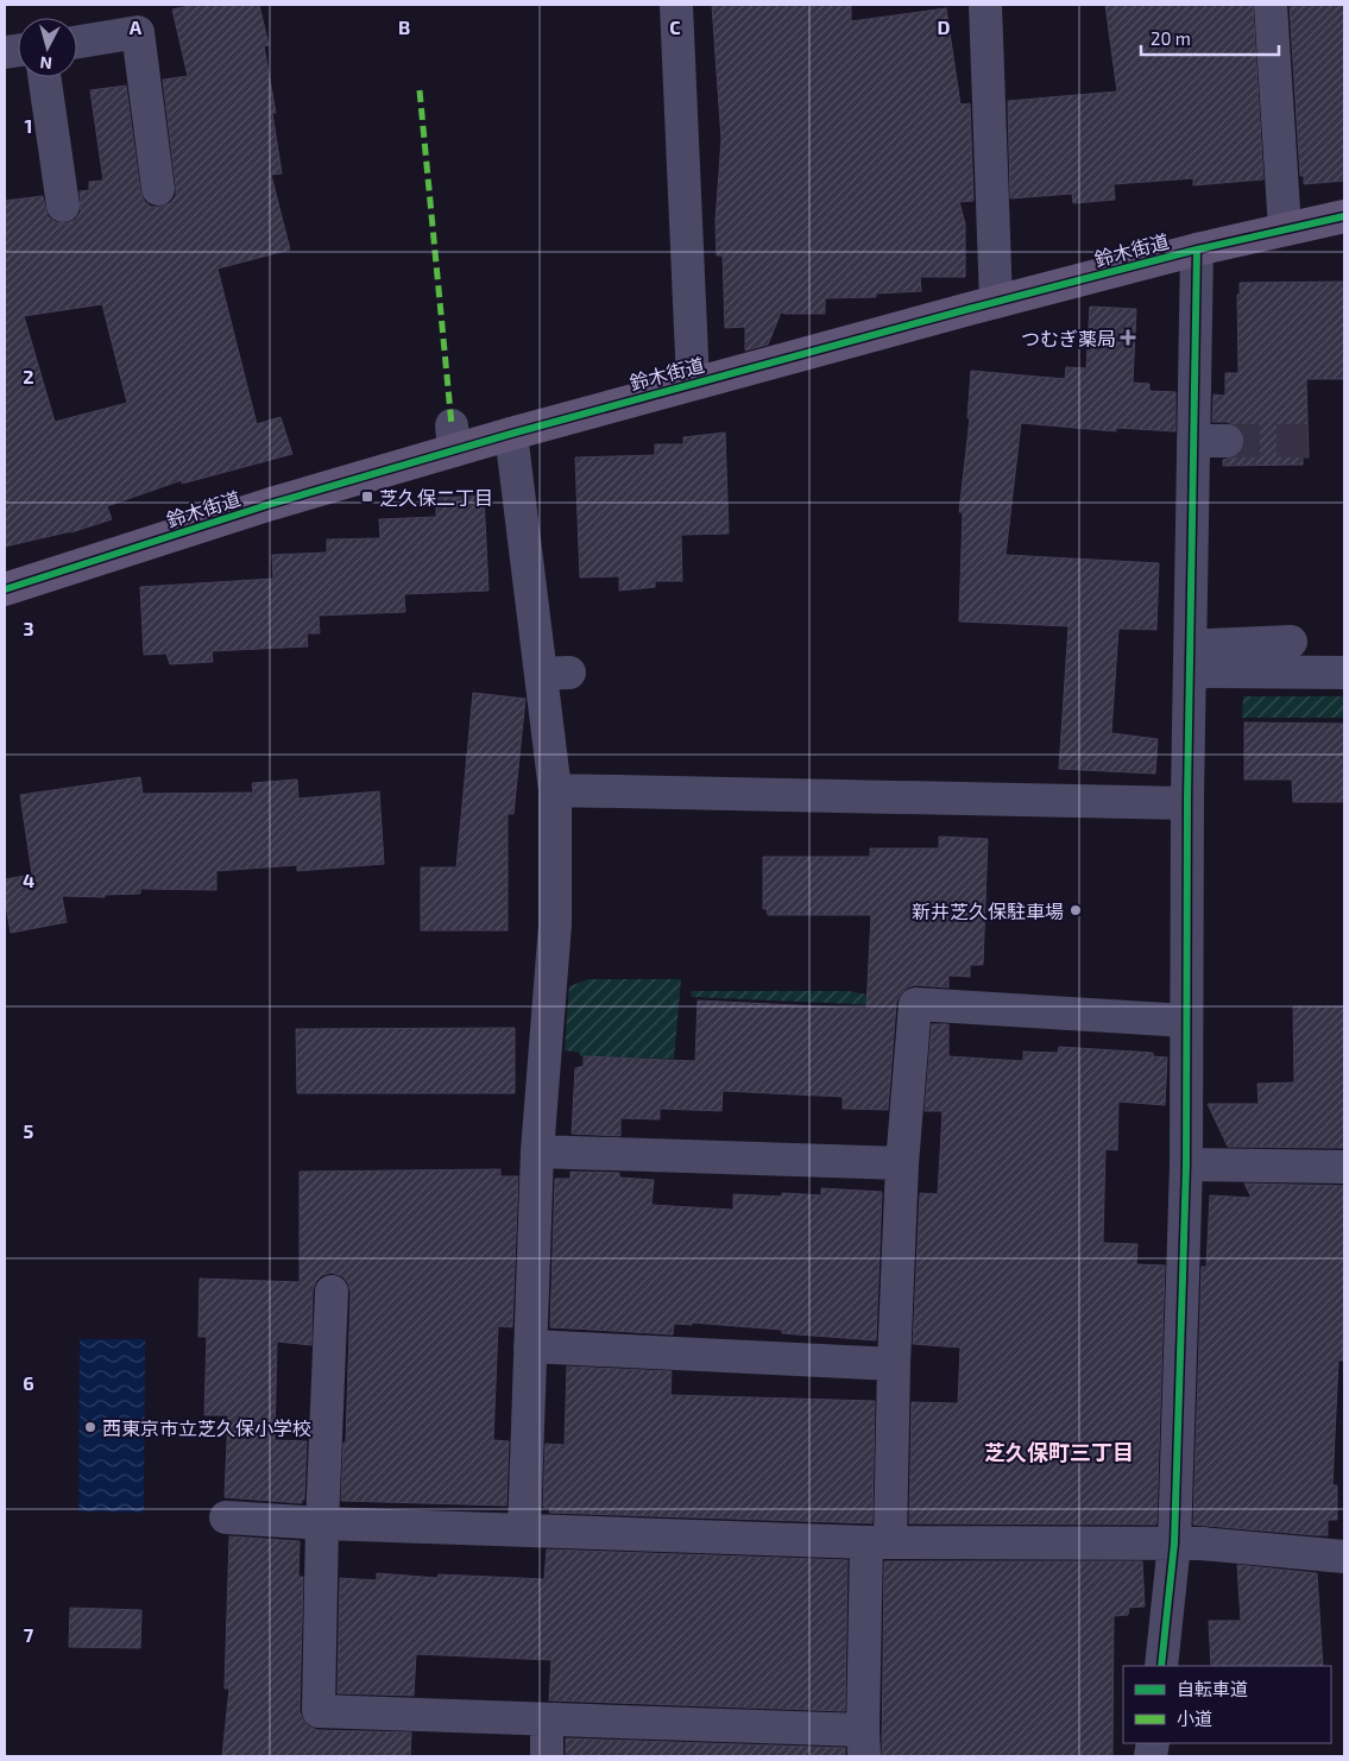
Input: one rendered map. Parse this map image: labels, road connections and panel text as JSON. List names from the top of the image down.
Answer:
{
  "streets": {
    "main road": ["鈴木街道"]
  },
  "districts": ["芝久保町三丁目"],
  "places": {
    "health": ["つむぎ薬局"],
    "transit": ["芝久保二丁目"],
    "other": ["新井芝久保駐車場", "西東京市立芝久保小学校"]
  },
  "legend": ["自転車道", "小道"],
  "scale_bar": "20 m",
  "north": "bottom",
  "grid": {
    "columns": [
      "A",
      "B",
      "C",
      "D"
    ],
    "rows": [
      "1",
      "2",
      "3",
      "4",
      "5",
      "6",
      "7"
    ]
  }
}
